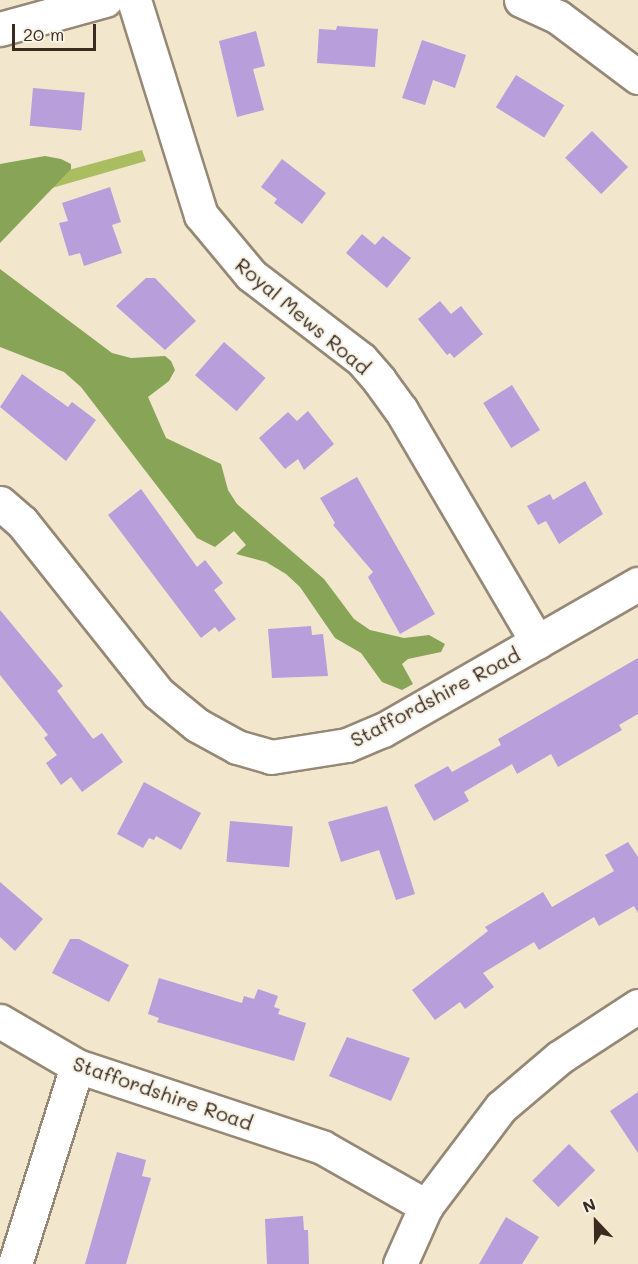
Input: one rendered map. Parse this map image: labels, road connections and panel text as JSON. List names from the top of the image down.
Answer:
{
  "streets": {
    "street": ["Royal Mews Road", "Staffordshire Road"]
  },
  "crossings": [
    ["Royal Mews Road", "Staffordshire Road"]
  ],
  "scale_bar": "20 m",
  "north": "top"
}
